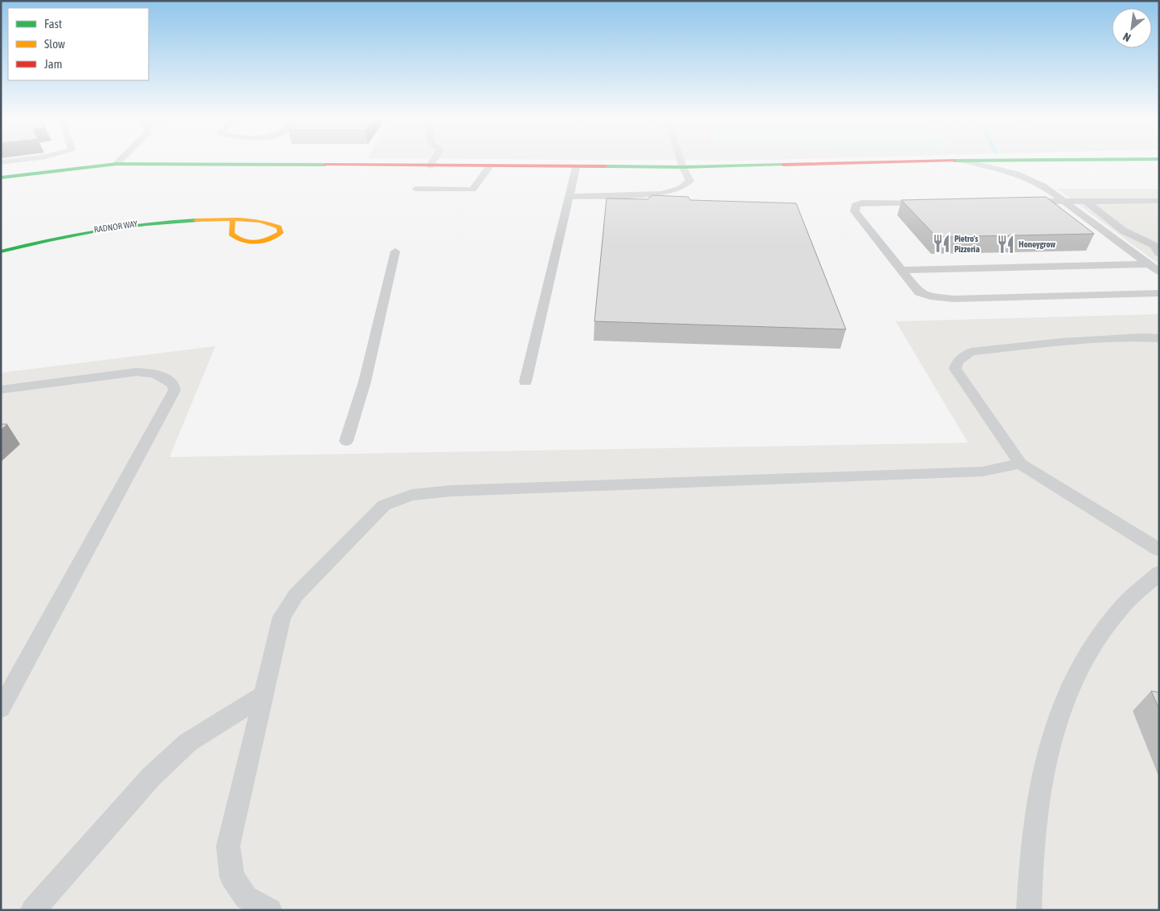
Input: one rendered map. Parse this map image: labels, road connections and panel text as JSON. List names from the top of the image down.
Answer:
{
  "streets": {
    "main road": ["RADNOR WAY"]
  },
  "places": {
    "restaurant": ["Pietro's Pizzeria", "Honeygrow"]
  },
  "legend": ["Fast", "Slow", "Jam"],
  "north": "bottom left"
}
